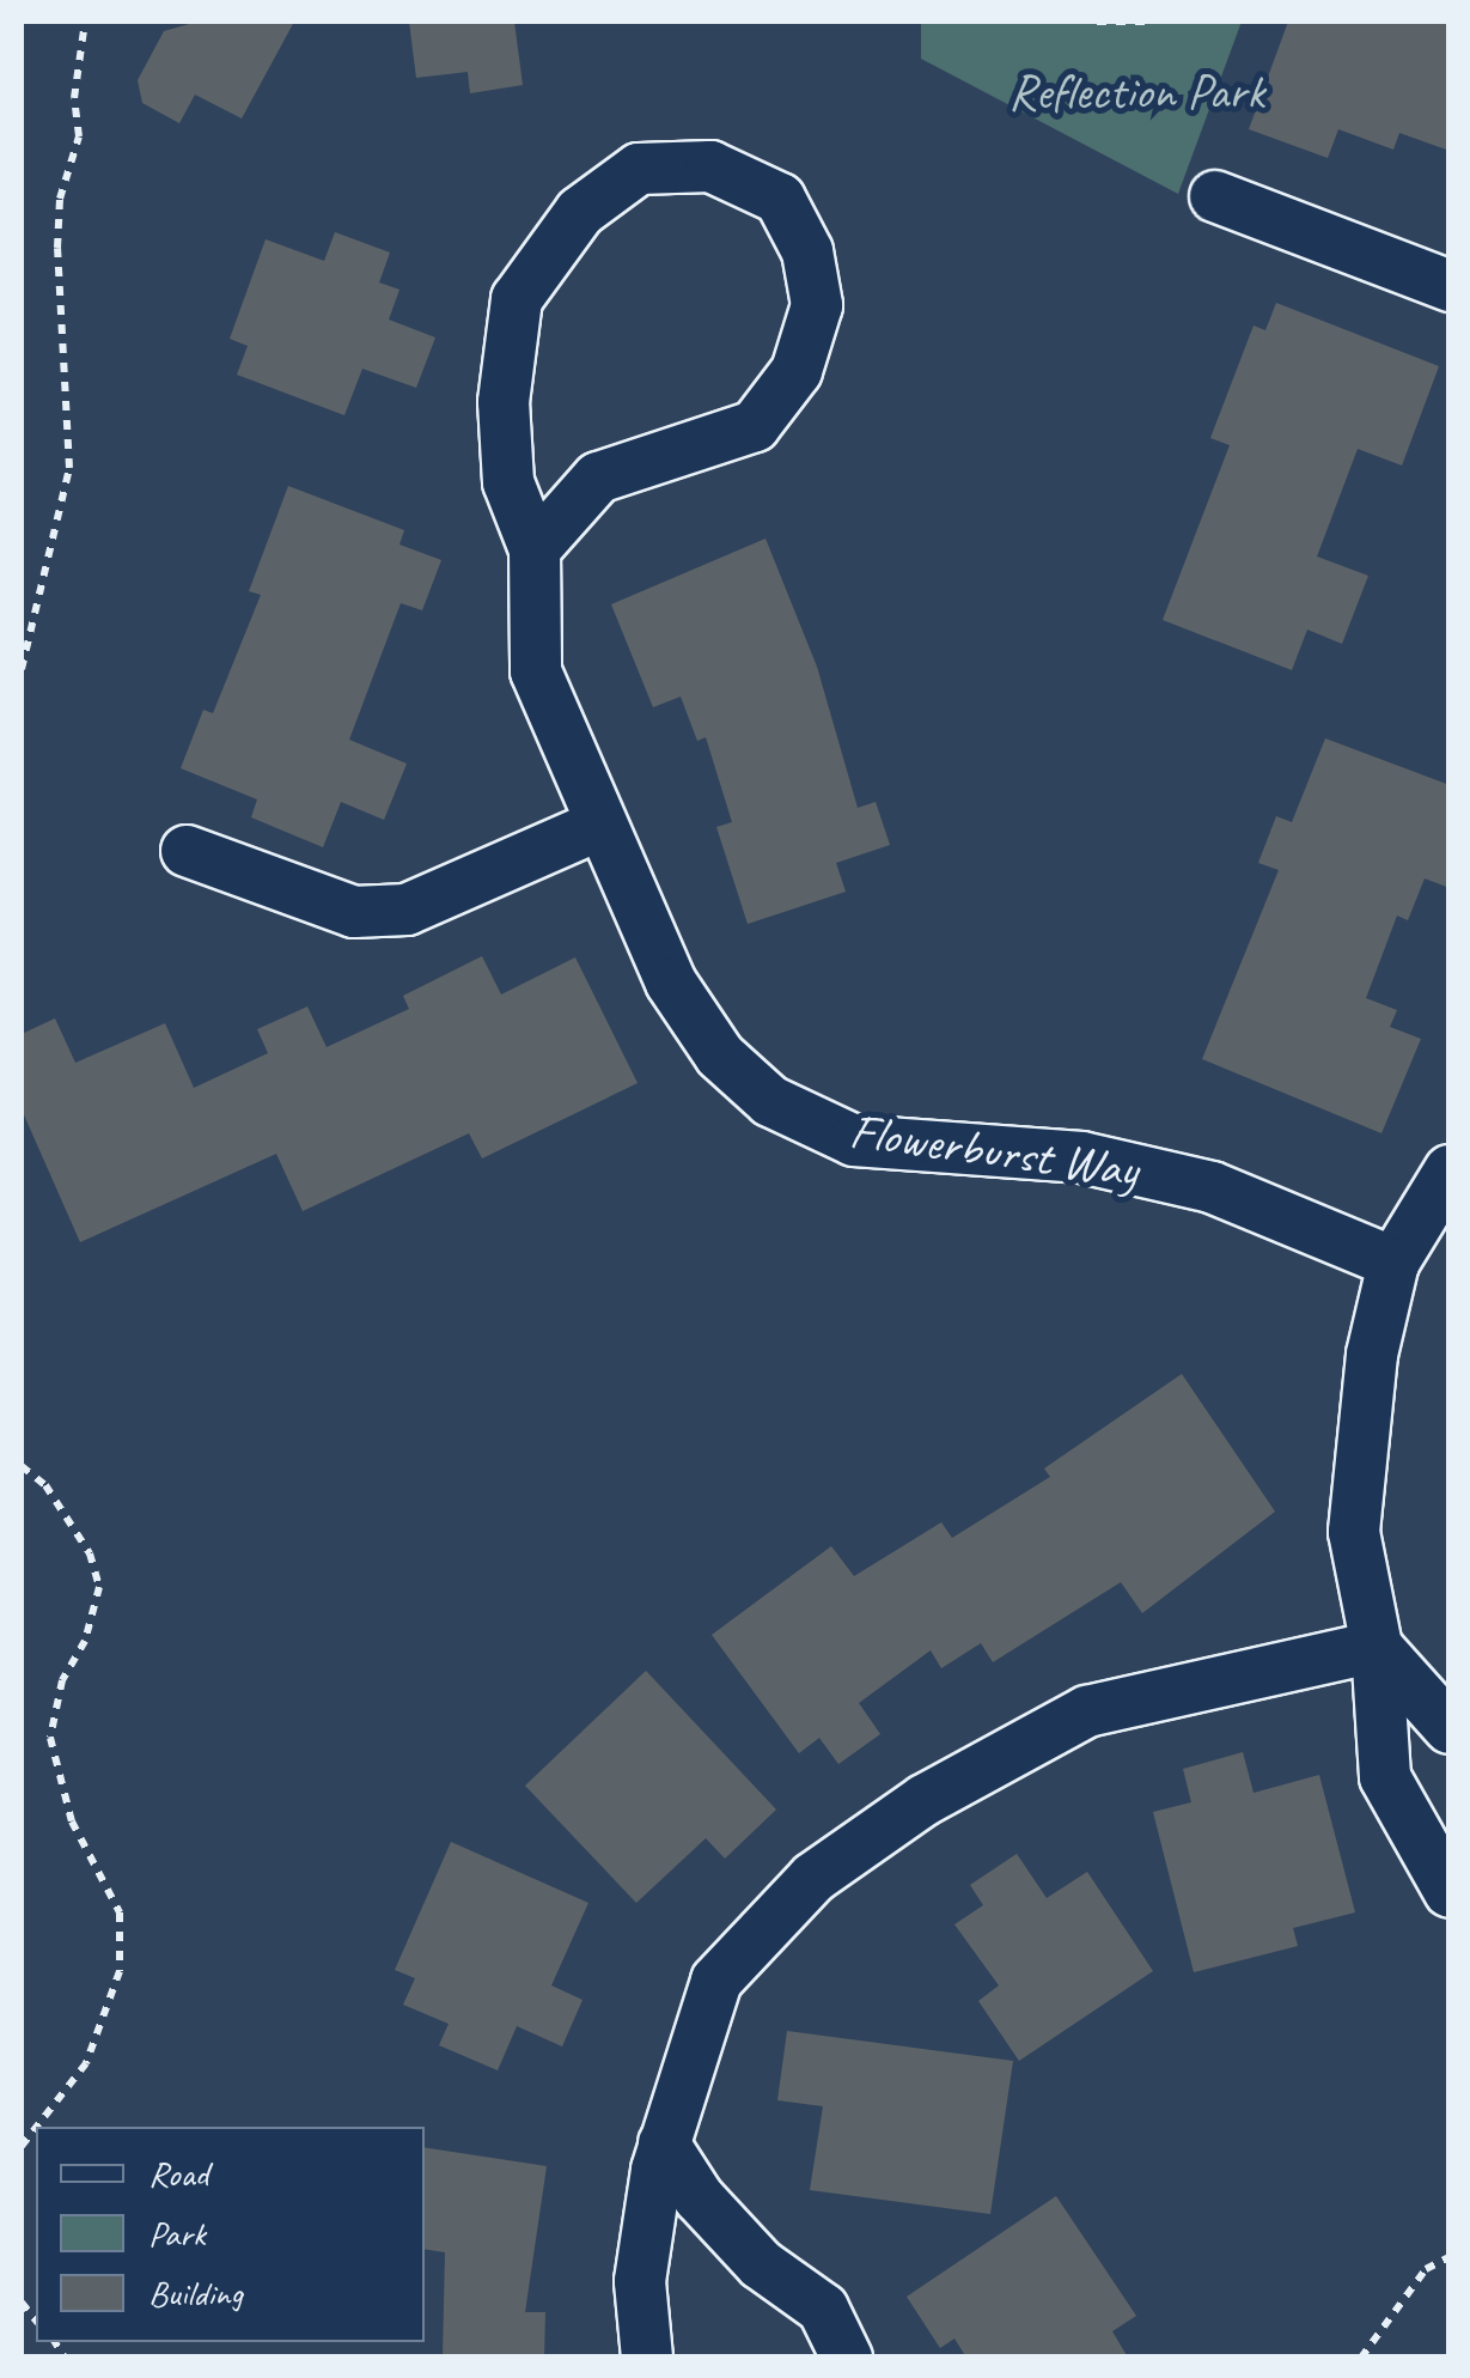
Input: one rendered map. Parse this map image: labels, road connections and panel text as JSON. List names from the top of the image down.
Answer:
{
  "streets": {
    "street": ["Flowerburst Way"]
  },
  "parks": ["Reflection Park"],
  "legend": ["Road", "Park", "Building"]
}
